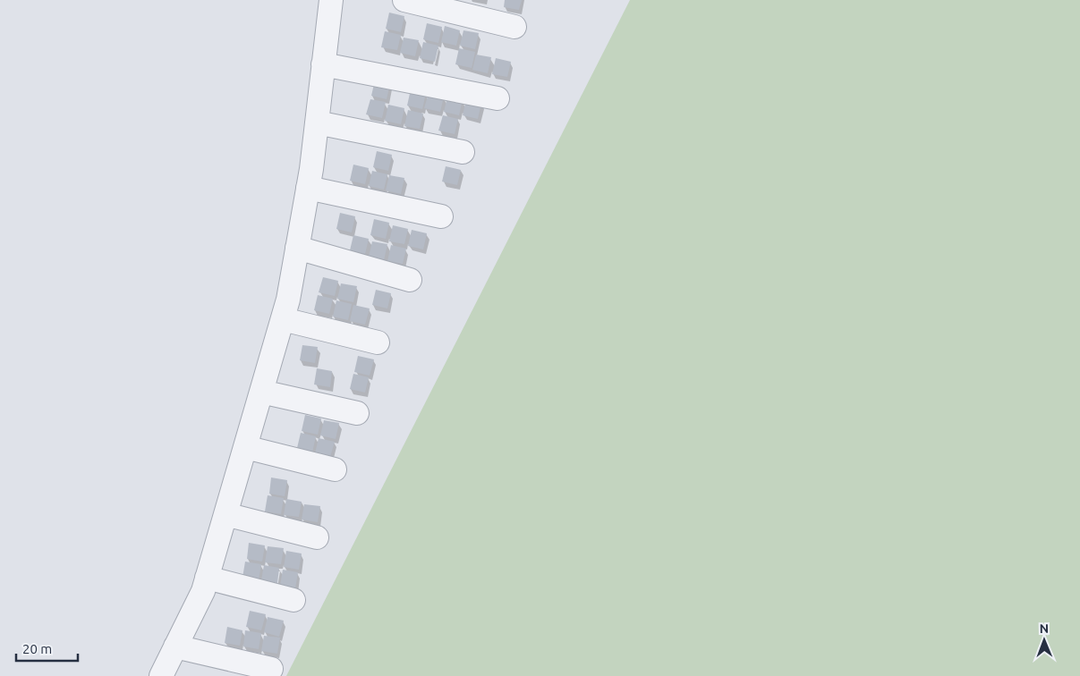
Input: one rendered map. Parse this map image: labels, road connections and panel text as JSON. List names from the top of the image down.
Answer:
{
  "scale_bar": "20 m",
  "north": "top"
}
